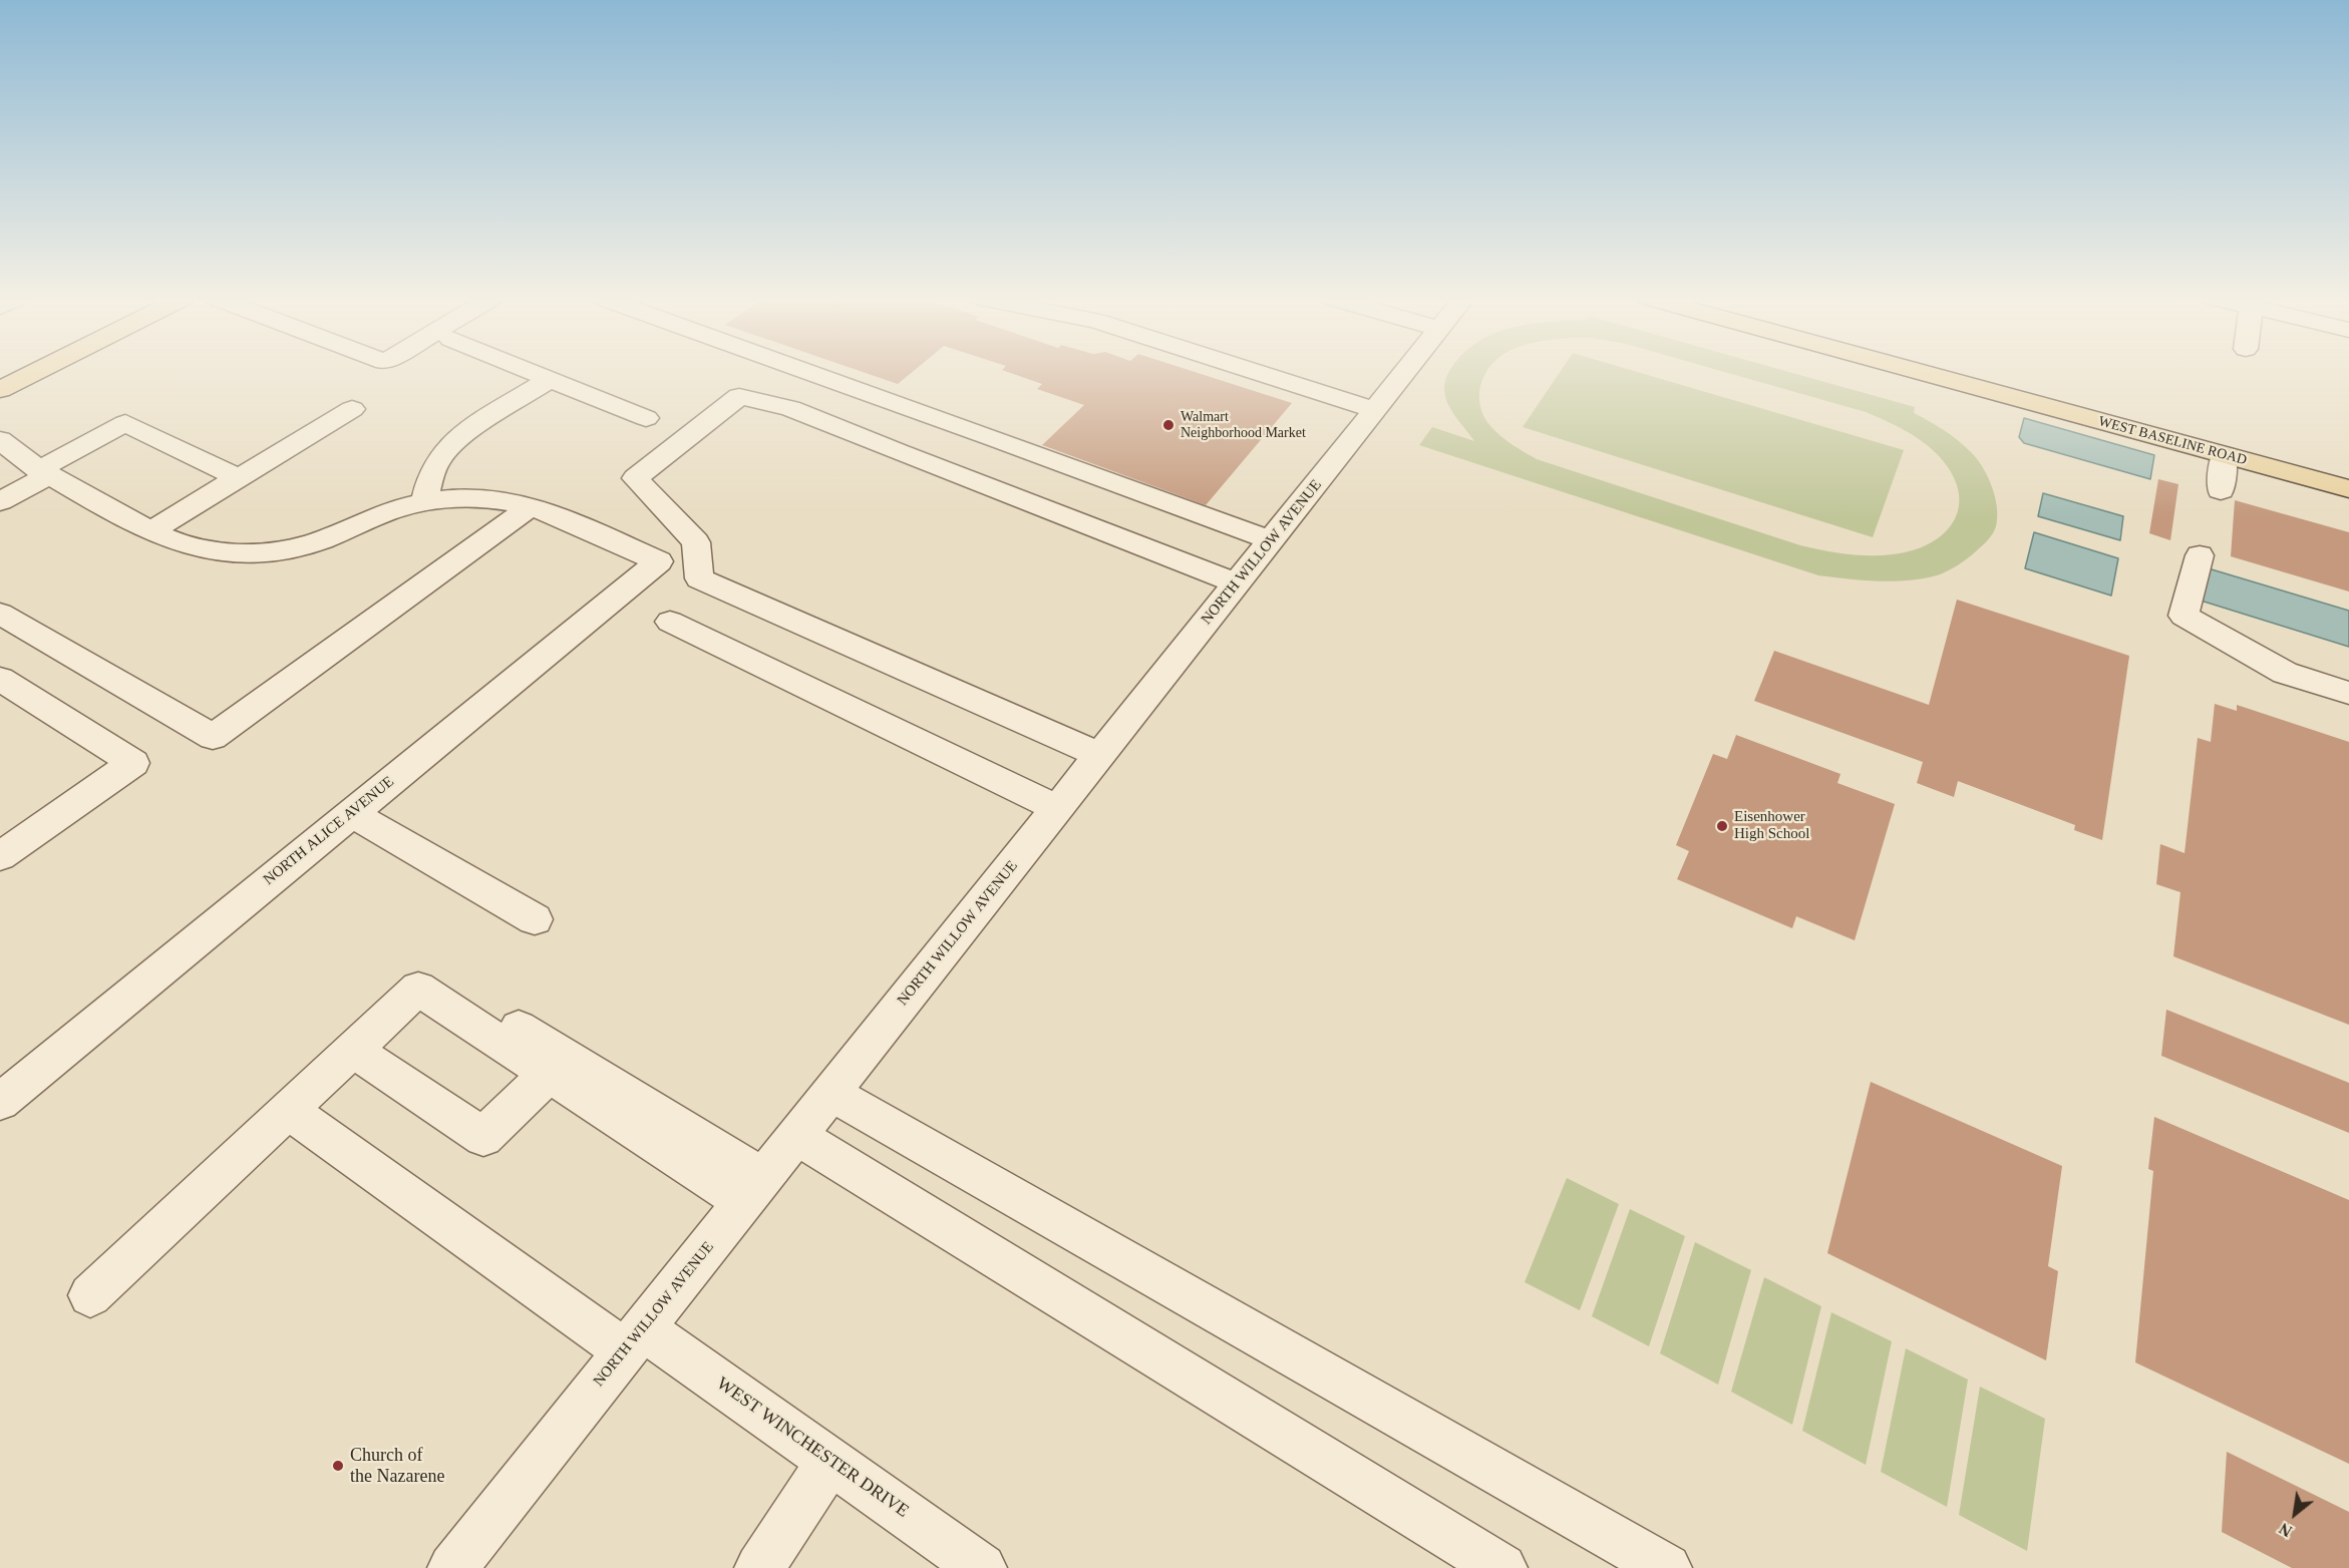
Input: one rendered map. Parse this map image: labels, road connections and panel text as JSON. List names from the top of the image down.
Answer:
{
  "streets": {
    "main road": ["WEST BASELINE ROAD"],
    "street": ["NORTH WILLOW AVENUE", "NORTH ALICE AVENUE", "WEST WINCHESTER DRIVE"]
  },
  "crossings": [
    ["NORTH WILLOW AVENUE", "WEST WINCHESTER DRIVE"]
  ],
  "places": ["Walmart Neighborhood Market", "Eisenhower High School", "Church of the Nazarene"],
  "north": "bottom left"
}
